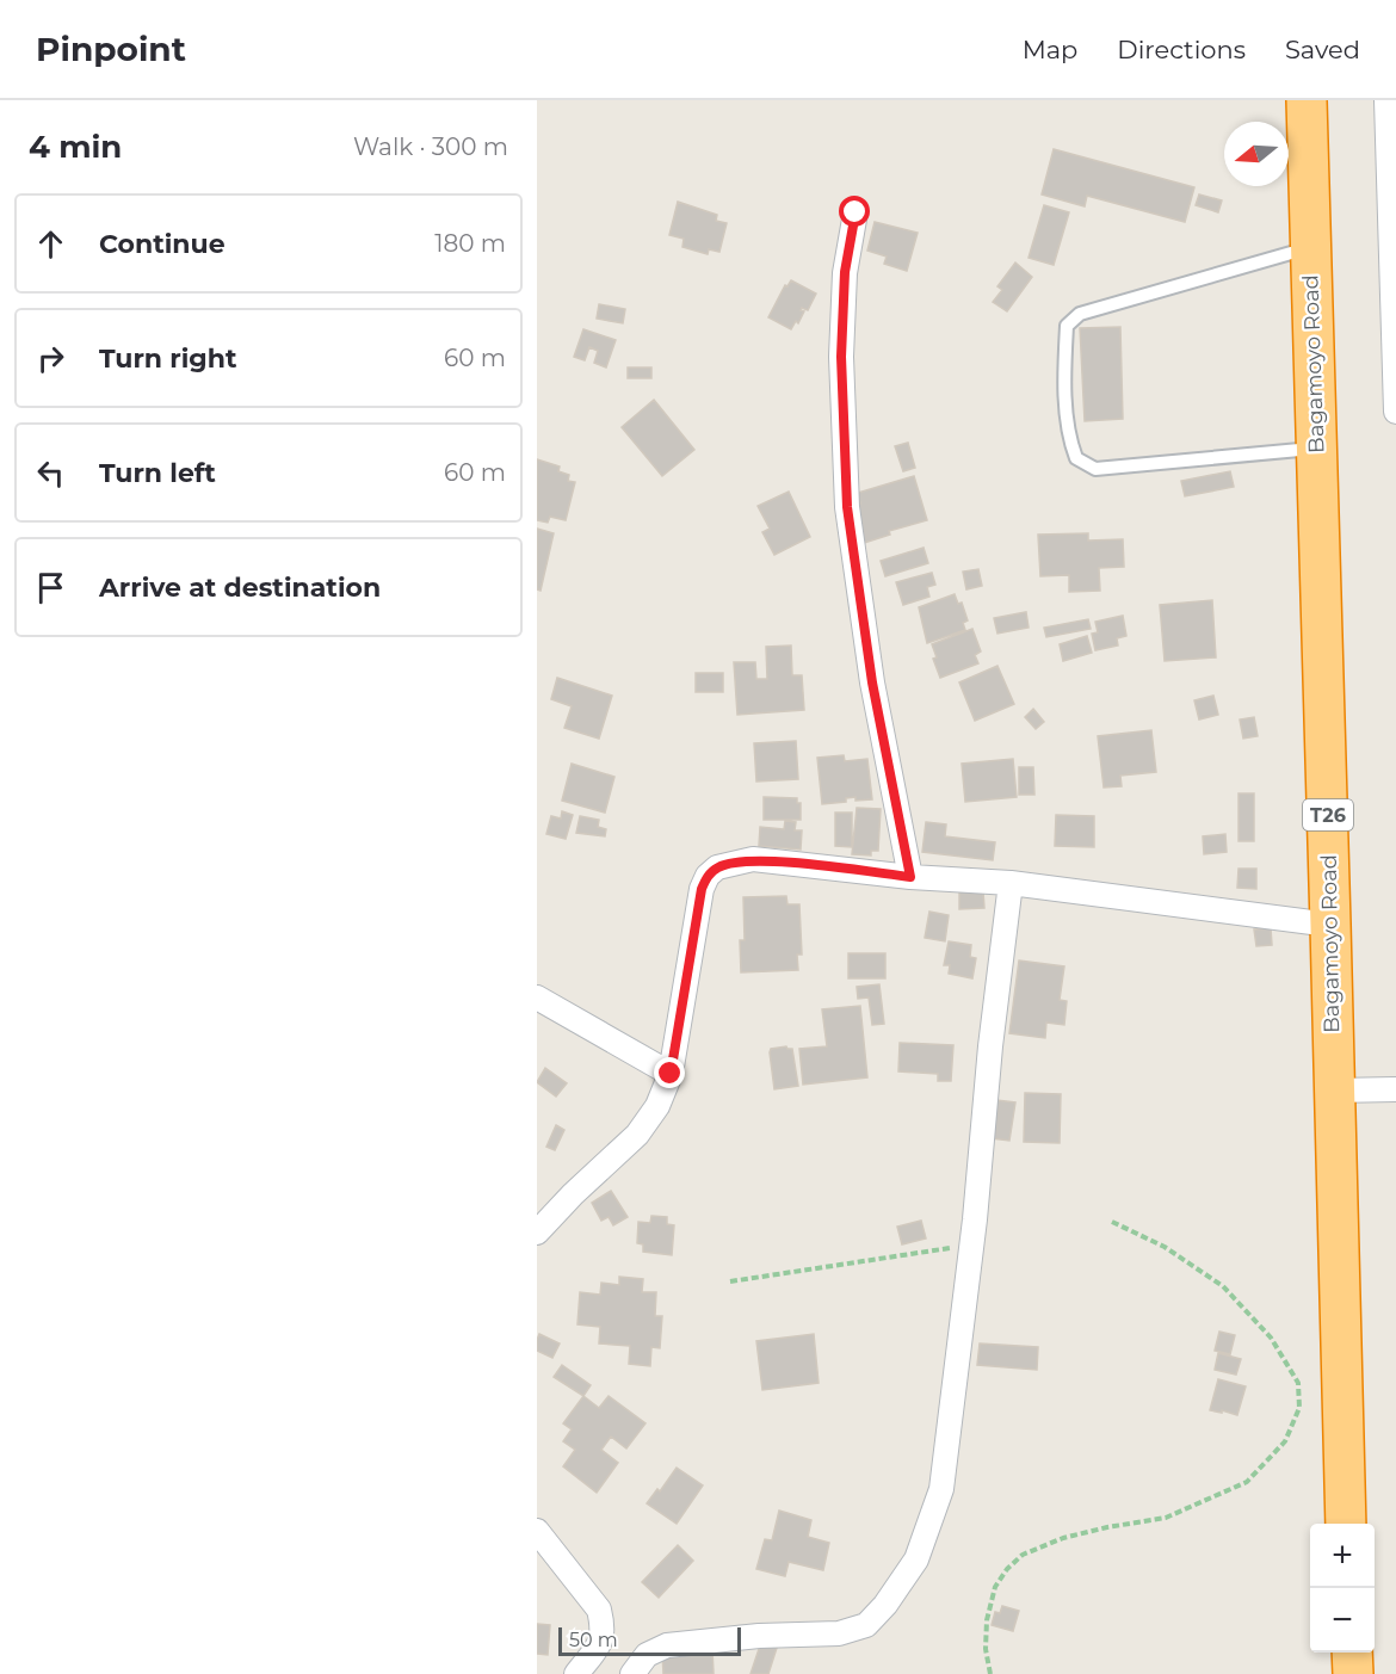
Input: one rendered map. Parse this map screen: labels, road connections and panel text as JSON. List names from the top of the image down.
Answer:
{
  "streets": {
    "highway": ["Bagamoyo Road", "T26"]
  },
  "scale_bar": "50 m",
  "north": "left",
  "page": {
    "header": "Pinpoint",
    "nav": ["Map", "Directions", "Saved"],
    "heading": ["4 min", "Walk · 300 m"],
    "list": [
      ["Continue", "180 m"],
      ["Turn right", "60 m"],
      ["Turn left", "60 m"],
      "Arrive at destination"
    ],
    "map_buttons": ["+", "−"],
    "scale": "50 m"
  }
}
